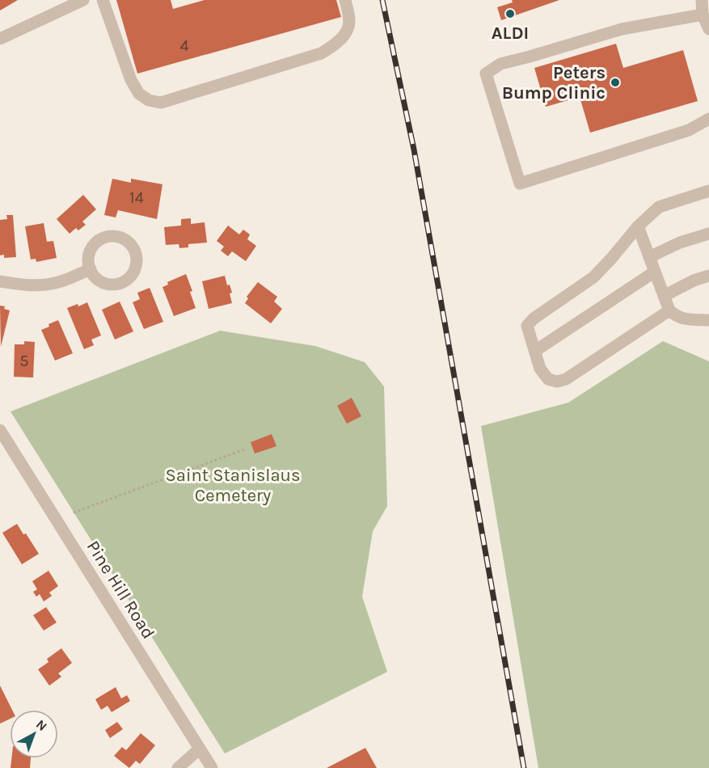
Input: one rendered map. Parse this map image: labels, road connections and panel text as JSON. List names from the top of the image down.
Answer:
{
  "streets": {
    "street": ["Pine Hill Road"]
  },
  "parks": ["Saint Stanislaus Cemetery"],
  "places": ["ALDI", "Peters Bump Clinic"],
  "house_numbers": ["4", "14", "5"],
  "north": "top right"
}
